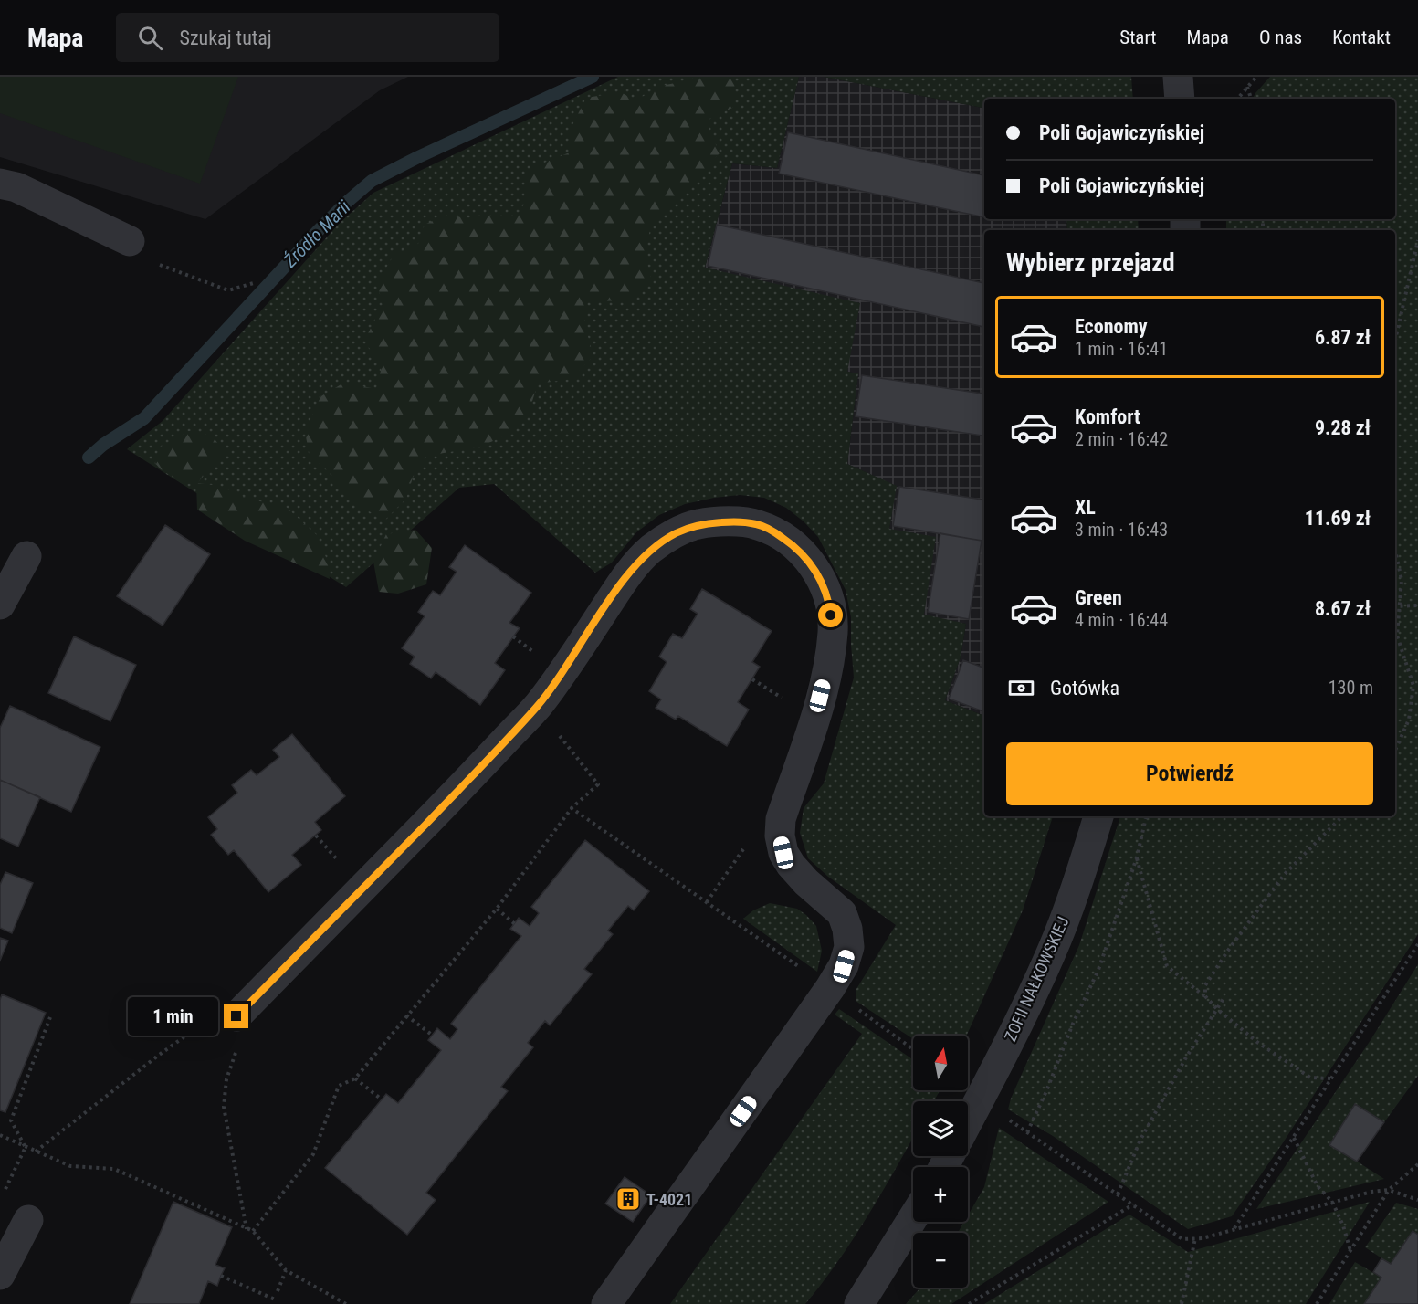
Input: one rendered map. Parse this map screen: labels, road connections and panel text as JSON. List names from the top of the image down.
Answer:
{
  "streets": {
    "street": ["ZOFII NAŁKOWSKIEJ"]
  },
  "water": ["Źródło Marii"],
  "places": {
    "building": ["T-4021"]
  },
  "north": "top",
  "page": {
    "header": "Mapa",
    "search": "Szukaj tutaj",
    "nav": [
      "Start",
      "Mapa",
      "O nas",
      "Kontakt"
    ],
    "banner": ["Poli Gojawiczyńskiej", "Poli Gojawiczyńskiej"],
    "heading": "Wybierz przejazd",
    "list": [
      {
        "name": "Economy",
        "note": "1 min · 16:41",
        "value": "6.87 zł"
      },
      {
        "name": "Komfort",
        "note": "2 min · 16:42",
        "value": "9.28 zł"
      },
      {
        "name": "XL",
        "note": "3 min · 16:43",
        "value": "11.69 zł"
      },
      {
        "name": "Green",
        "note": "4 min · 16:44",
        "value": "8.67 zł"
      }
    ],
    "pay": ["Gotówka", "130 m"],
    "buttons": "Potwierdź",
    "bubble": "1 min",
    "map_buttons": ["+", "−"]
  }
}
